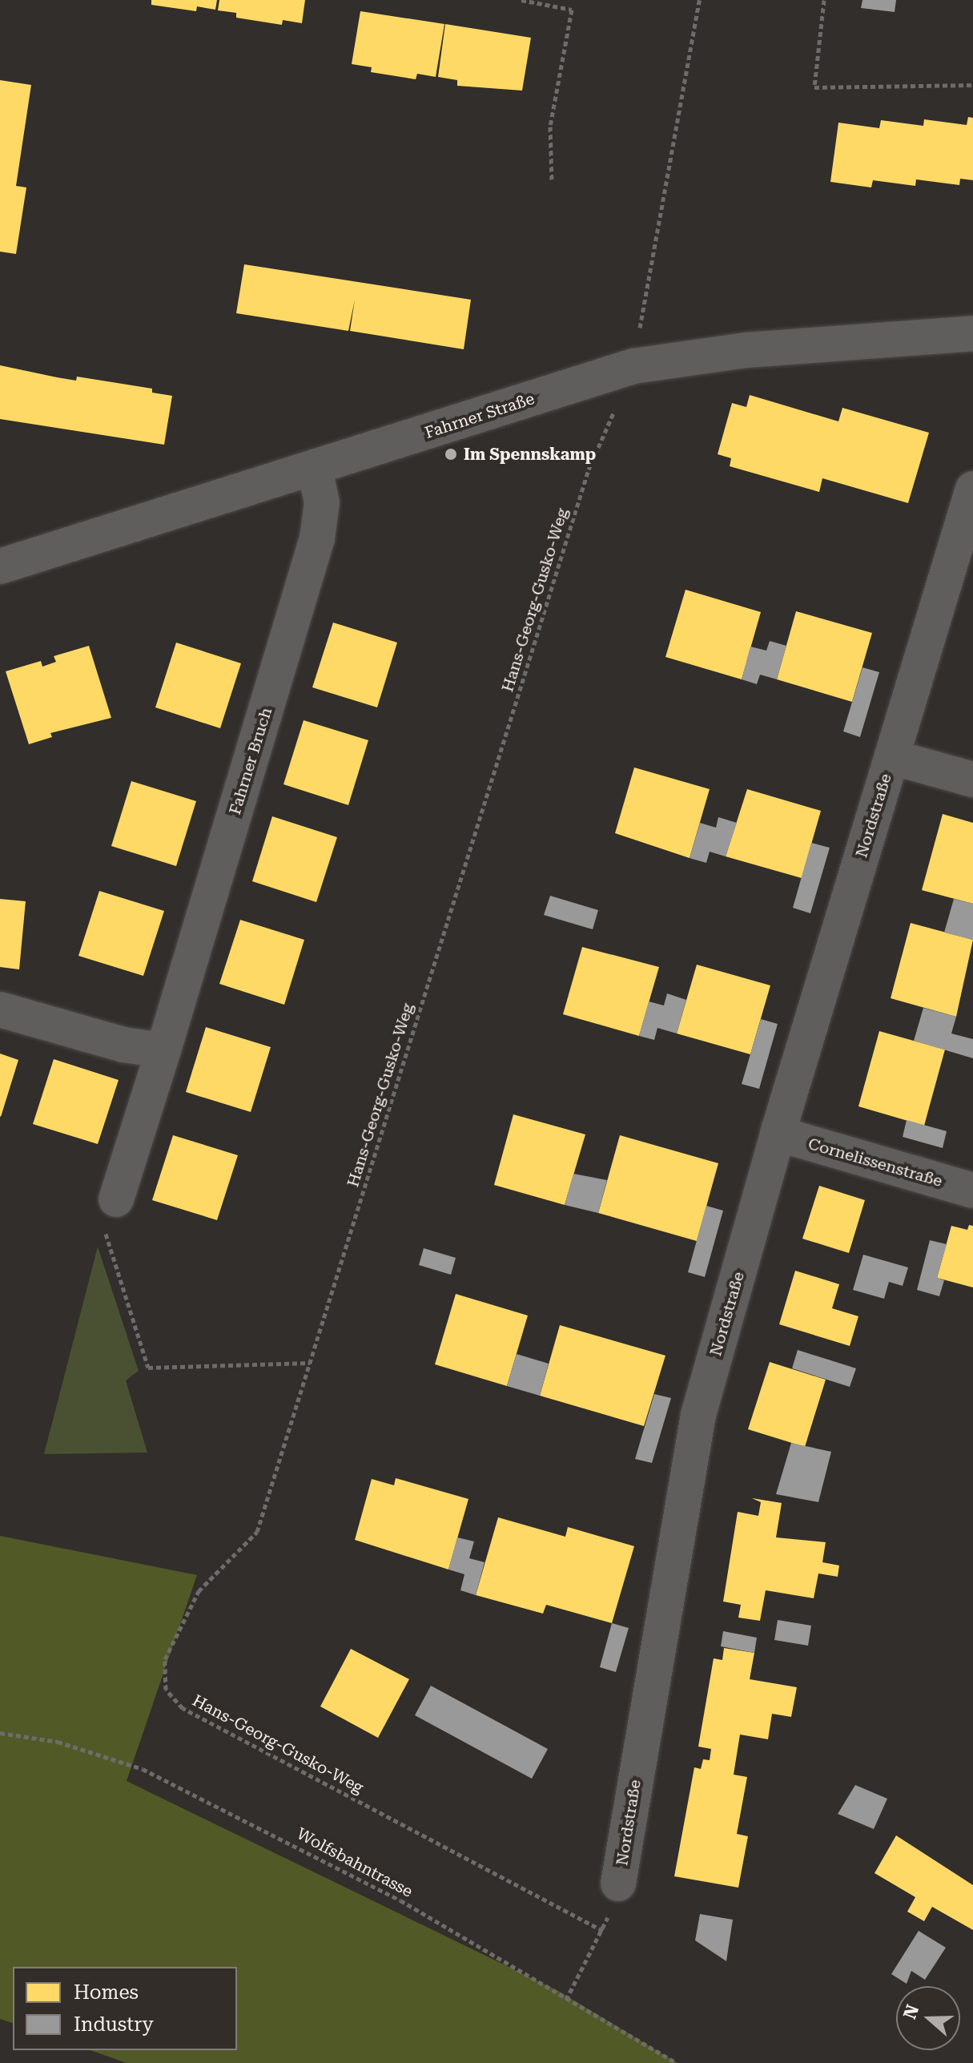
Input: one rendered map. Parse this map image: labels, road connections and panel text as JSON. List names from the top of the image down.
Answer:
{
  "streets": {
    "street": [
      "Fahrner Straße",
      "Fahrner Bruch",
      "Nordstraße",
      "Cornelissenstraße"
    ],
    "path": ["Hans-Georg-Gusko-Weg", "Wolfsbahntrasse"]
  },
  "crossings": [
    ["Fahrner Straße", "Hans-Georg-Gusko-Weg"],
    ["Fahrner Straße", "Fahrner Bruch"],
    ["Nordstraße", "Cornelissenstraße"]
  ],
  "places": ["Im Spennskamp"],
  "legend": ["Homes", "Industry"],
  "north": "left"
}
